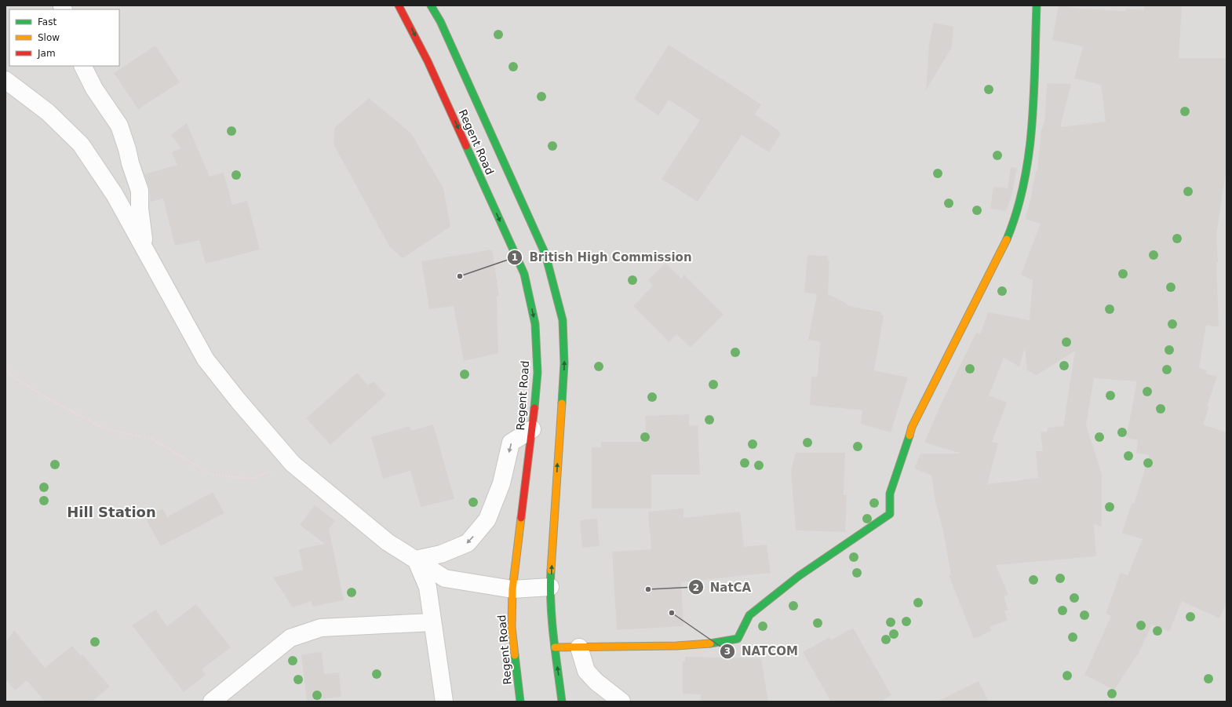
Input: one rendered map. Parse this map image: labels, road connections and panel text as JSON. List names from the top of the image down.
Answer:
{
  "streets": {
    "main road": ["Regent Road"]
  },
  "districts": ["Hill Station"],
  "places": ["British High Commission", "NatCA", "NATCOM"],
  "legend": ["Fast", "Slow", "Jam"]
}
